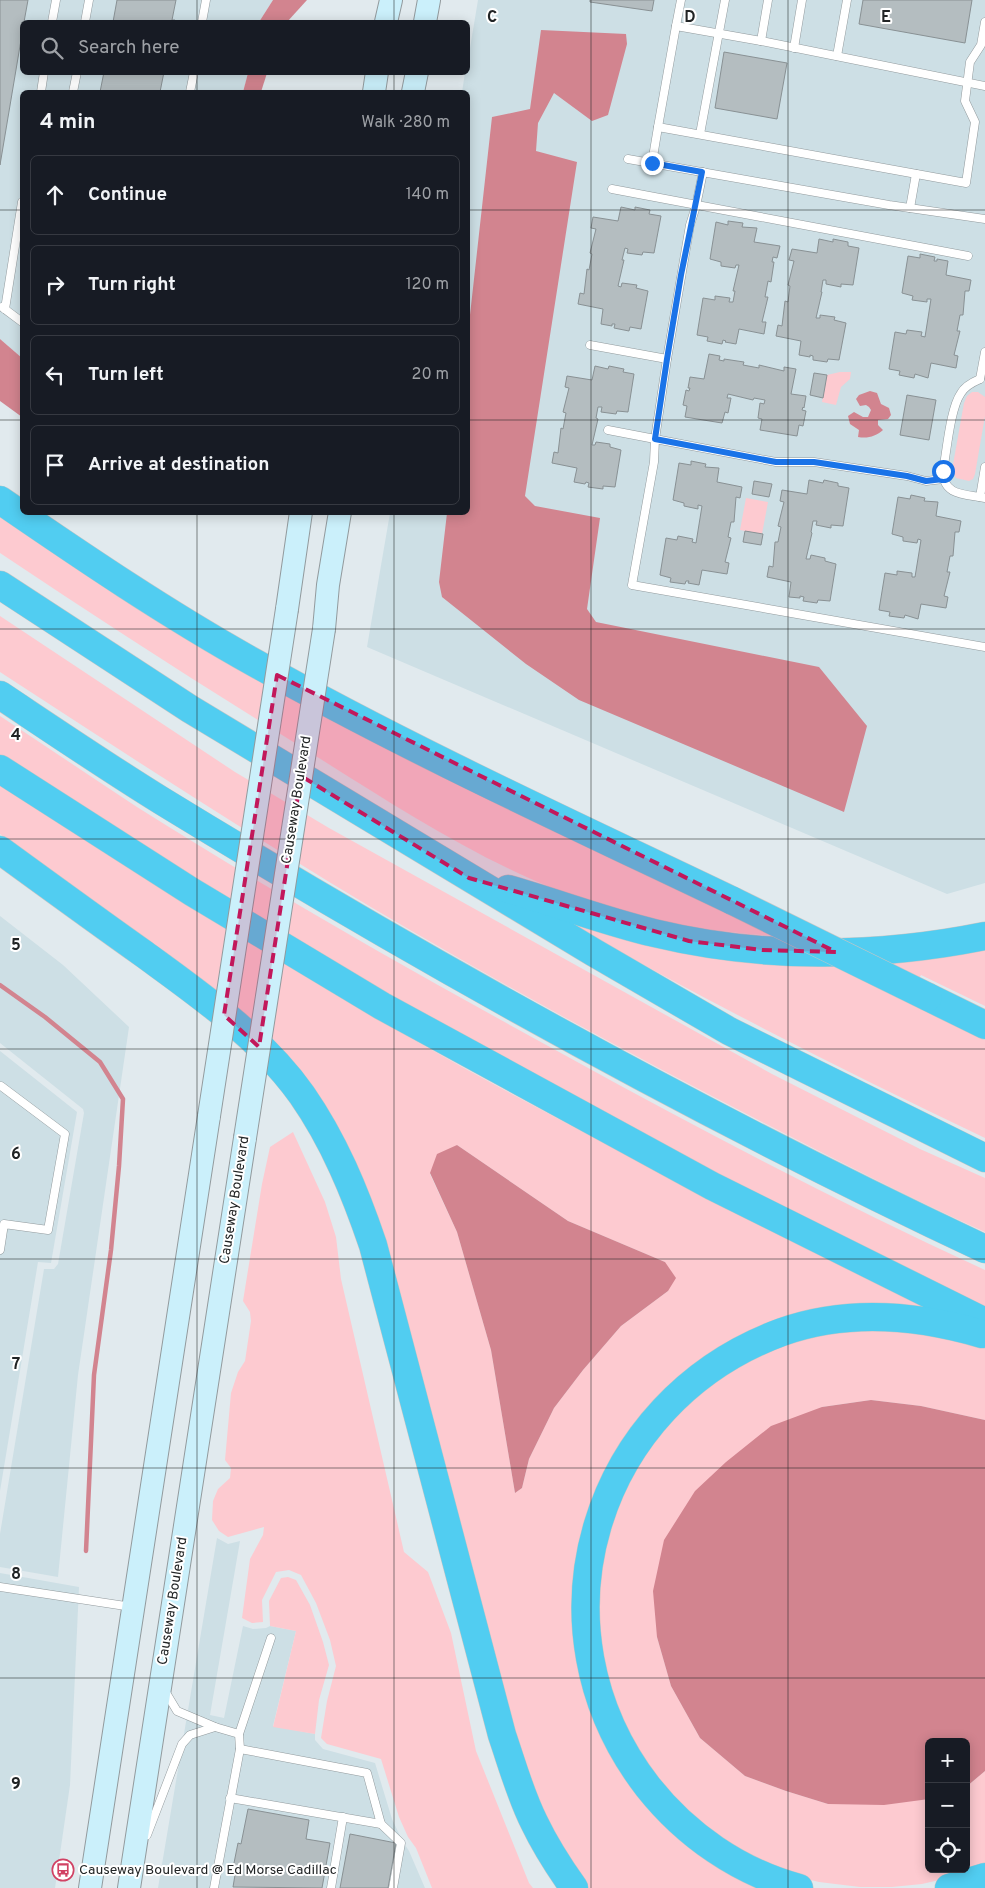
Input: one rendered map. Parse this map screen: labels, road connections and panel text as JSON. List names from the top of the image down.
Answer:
{
  "streets": {
    "main road": ["Causeway Boulevard"]
  },
  "places": {
    "bus stop": ["Causeway Boulevard @ Ed Morse Cadillac"]
  },
  "page": {
    "search": "Search here",
    "heading": ["4 min", "Walk · 280 m"],
    "list": [
      ["Continue", "140 m"],
      ["Turn right", "120 m"],
      ["Turn left", "20 m"],
      "Arrive at destination"
    ],
    "map_buttons": ["+", "−"]
  },
  "grid": {
    "columns": ["C", "D", "E"],
    "rows": [
      "4",
      "5",
      "6",
      "7",
      "8",
      "9"
    ]
  }
}
